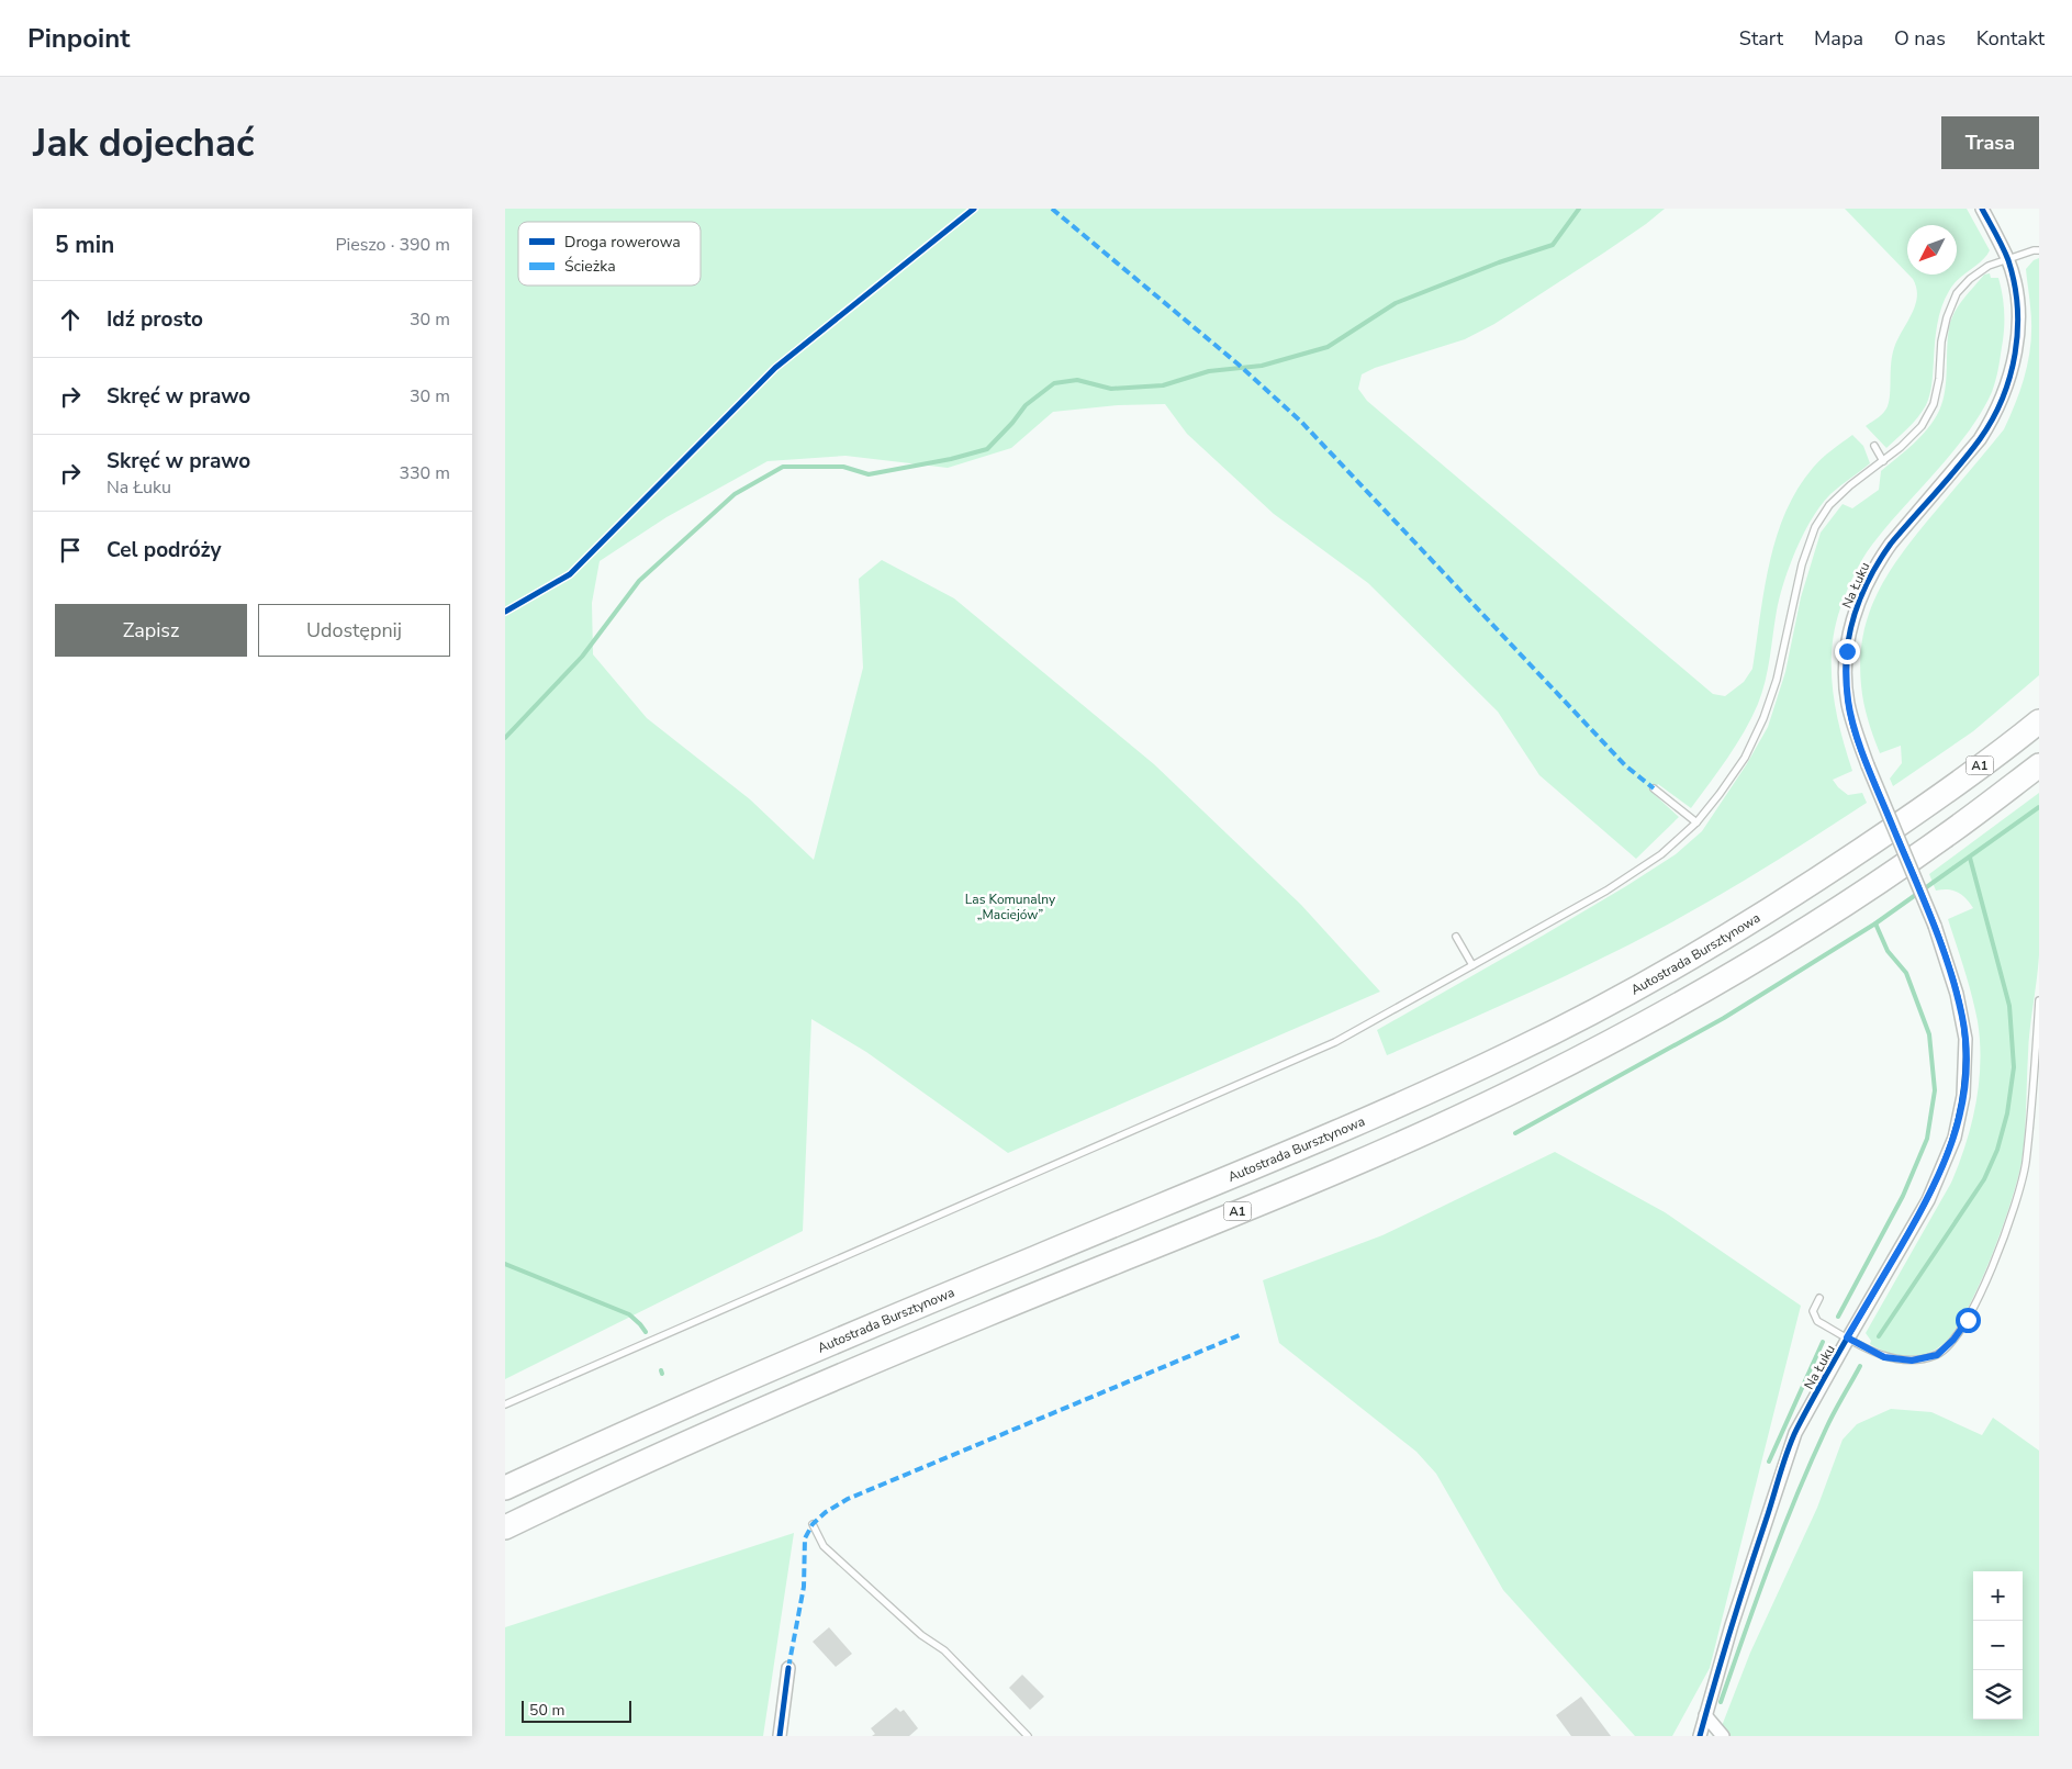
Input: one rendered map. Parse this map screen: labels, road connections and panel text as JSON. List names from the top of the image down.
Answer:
{
  "streets": {
    "highway": ["A1", "Autostrada Bursztynowa"],
    "street": ["Na Łuku"]
  },
  "parks": ["Las Komunalny „Maciejów”"],
  "legend": ["Droga rowerowa", "Ścieżka"],
  "scale_bar": "50 m",
  "north": "bottom left",
  "page": {
    "header": "Pinpoint",
    "nav": [
      "Start",
      "Mapa",
      "O nas",
      "Kontakt"
    ],
    "buttons": [
      "Trasa",
      ["Zapisz", "Udostępnij"]
    ],
    "title": "Jak dojechać",
    "heading": ["5 min", "Pieszo · 390 m"],
    "list": [
      ["Idź prosto", "30 m"],
      ["Skręć w prawo", "30 m"],
      ["Skręć w prawo", "Na Łuku", "330 m"],
      "Cel podróży"
    ],
    "map_buttons": ["+", "−"],
    "scale": "50 m"
  }
}
